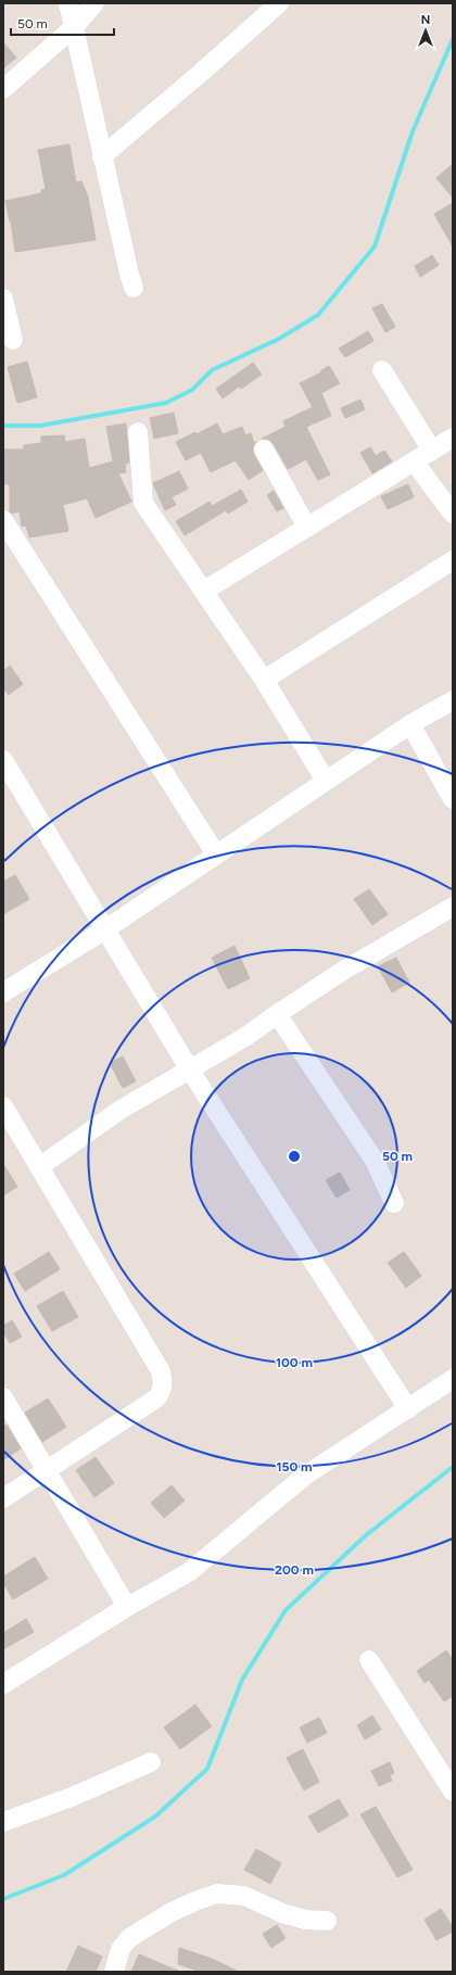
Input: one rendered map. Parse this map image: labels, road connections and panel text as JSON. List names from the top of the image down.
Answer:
{
  "scale_bar": "50 m",
  "north": "top",
  "rings": [
    "50 m",
    "100 m",
    "150 m",
    "200 m"
  ]
}
